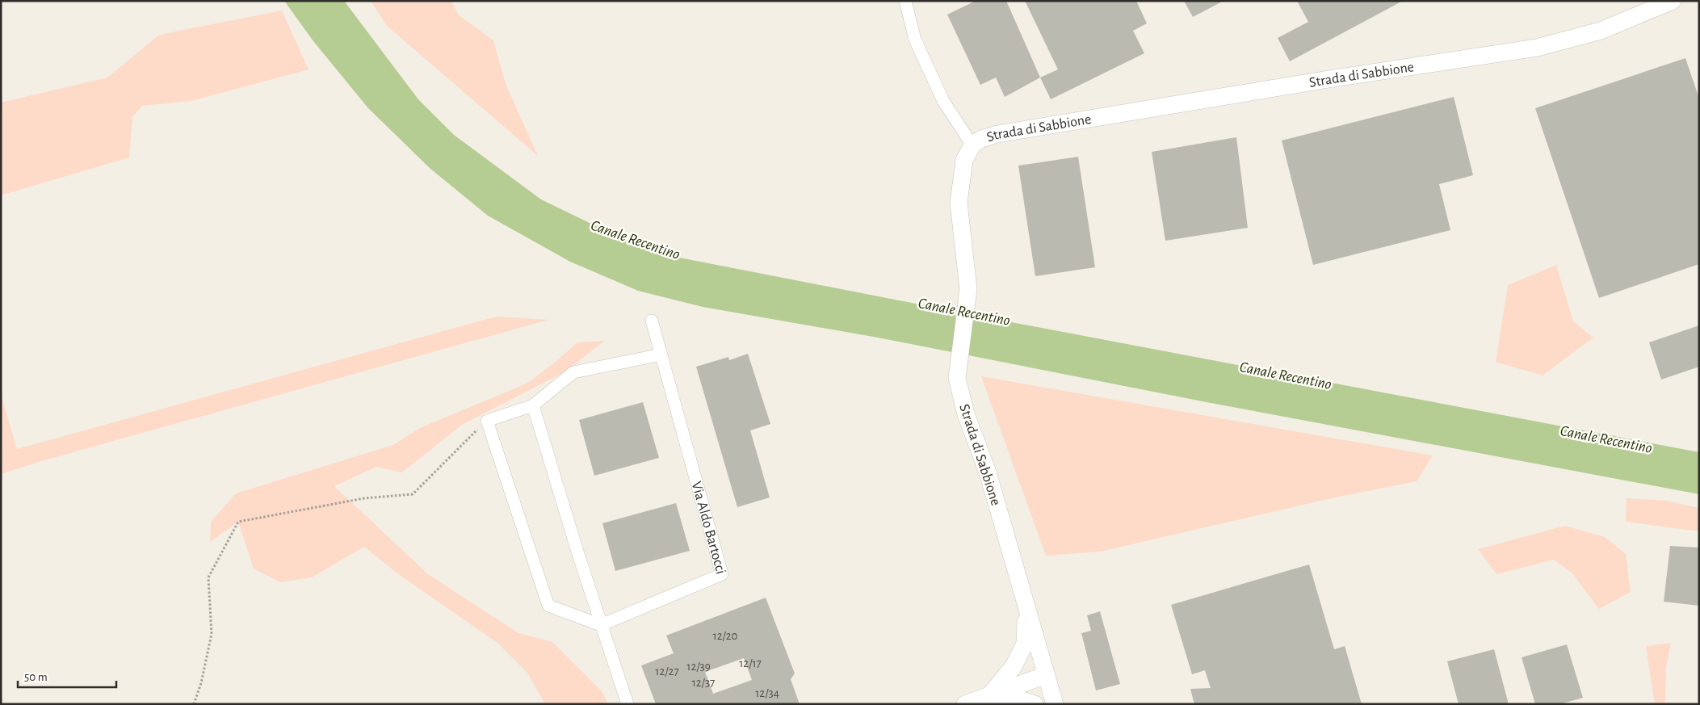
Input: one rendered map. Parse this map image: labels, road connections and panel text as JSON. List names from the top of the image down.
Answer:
{
  "streets": {
    "main road": ["Strada di Sabbione"],
    "street": ["Via Aldo Bartocci"]
  },
  "water": ["Canale Recentino"],
  "house_numbers": [
    "12/20",
    "12/17",
    "12/39",
    "12/27",
    "12/37",
    "12/34"
  ],
  "scale_bar": "50 m"
}
